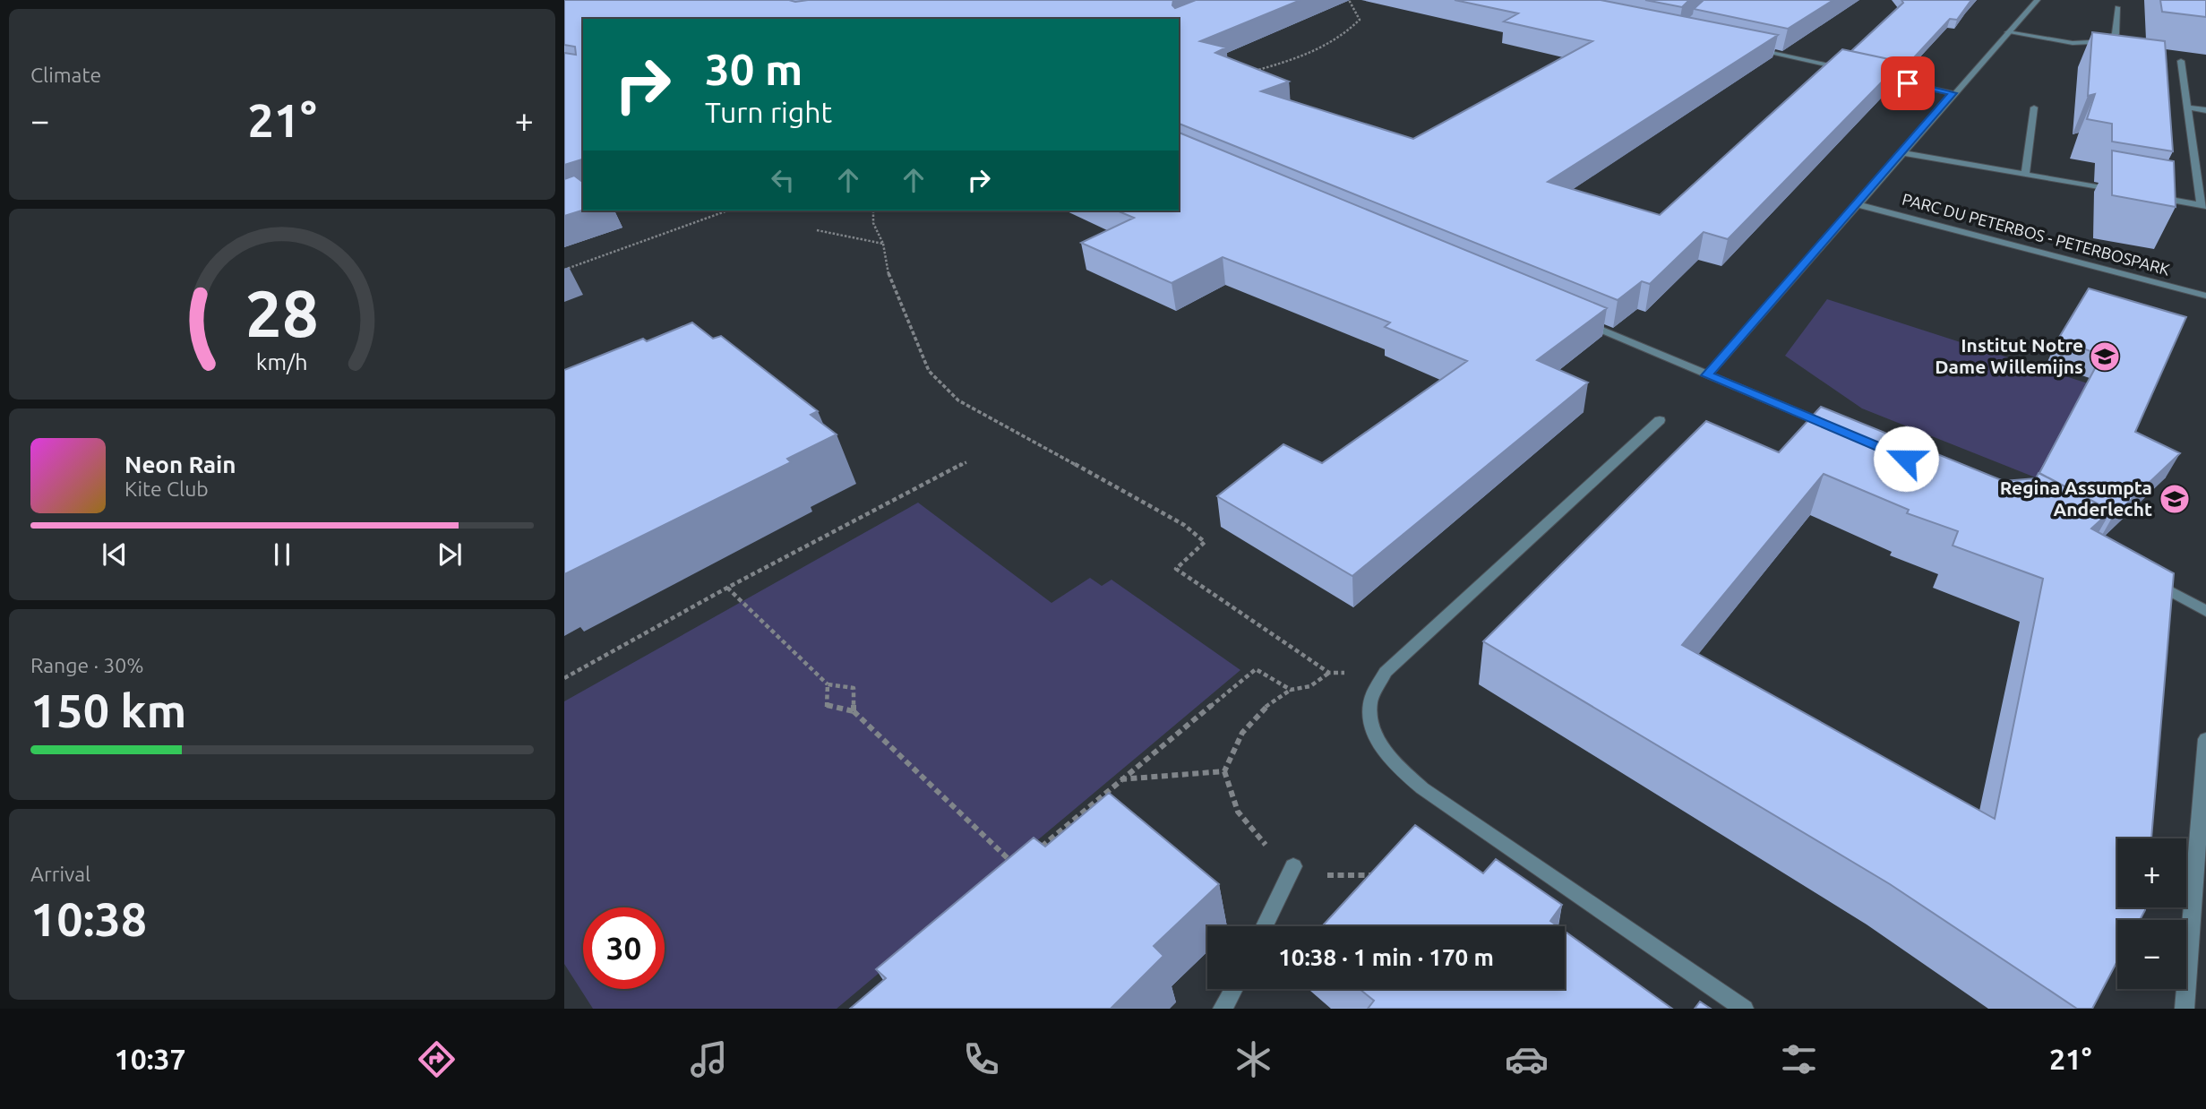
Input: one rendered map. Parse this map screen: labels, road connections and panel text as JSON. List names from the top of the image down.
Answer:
{
  "streets": {
    "street": ["PARC DU PETERBOS - PETERBOSPARK"]
  },
  "places": {
    "school or university": ["Institut Notre Dame Willemijns", "Regina Assumpta Anderlecht"]
  },
  "page": {
    "tile": [
      "Climate",
      ["Range · 30%", "150 km"],
      ["Arrival", "10:38"]
    ],
    "turn": ["30 m", "Turn right"],
    "heat": ["−", "21°", "+"],
    "song": ["Neon Rain", "Kite Club"],
    "map_buttons": ["+", "−"],
    "limit": "30",
    "trip": "10:38 · 1 min · 170 m",
    "tabs": ["10:37", "21°"],
    "gauge": ["28", "km/h"]
  }
}
